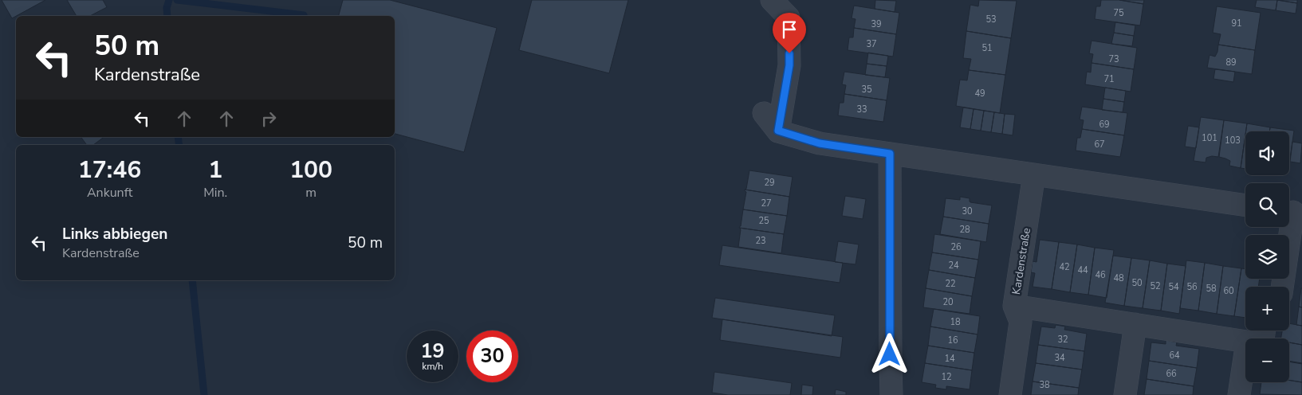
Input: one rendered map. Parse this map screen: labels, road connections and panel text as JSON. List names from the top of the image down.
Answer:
{
  "streets": {
    "street": ["Kardenstraße"]
  },
  "house_numbers": [
    "75",
    "53",
    "91",
    "39",
    "37",
    "51",
    "73",
    "89",
    "71",
    "35",
    "49",
    "33",
    "69",
    "101",
    "103",
    "67",
    "29",
    "27",
    "30",
    "25",
    "28",
    "23",
    "26",
    "24",
    "42",
    "44",
    "46",
    "48",
    "50",
    "22",
    "52",
    "54",
    "56",
    "58",
    "60",
    "20",
    "18",
    "32",
    "16",
    "64",
    "34",
    "14",
    "66",
    "12",
    "38"
  ],
  "page": {
    "turn": ["50 m", "Kardenstraße"],
    "map_buttons": ["+", "−"],
    "eta": [
      "17:46",
      "Ankunft",
      "1",
      "Min.",
      "100",
      "m"
    ],
    "list": [
      {
        "name": "Links abbiegen",
        "note": "Kardenstraße",
        "value": "50 m"
      }
    ],
    "speed": "19 km/h",
    "limit": "30"
  }
}
